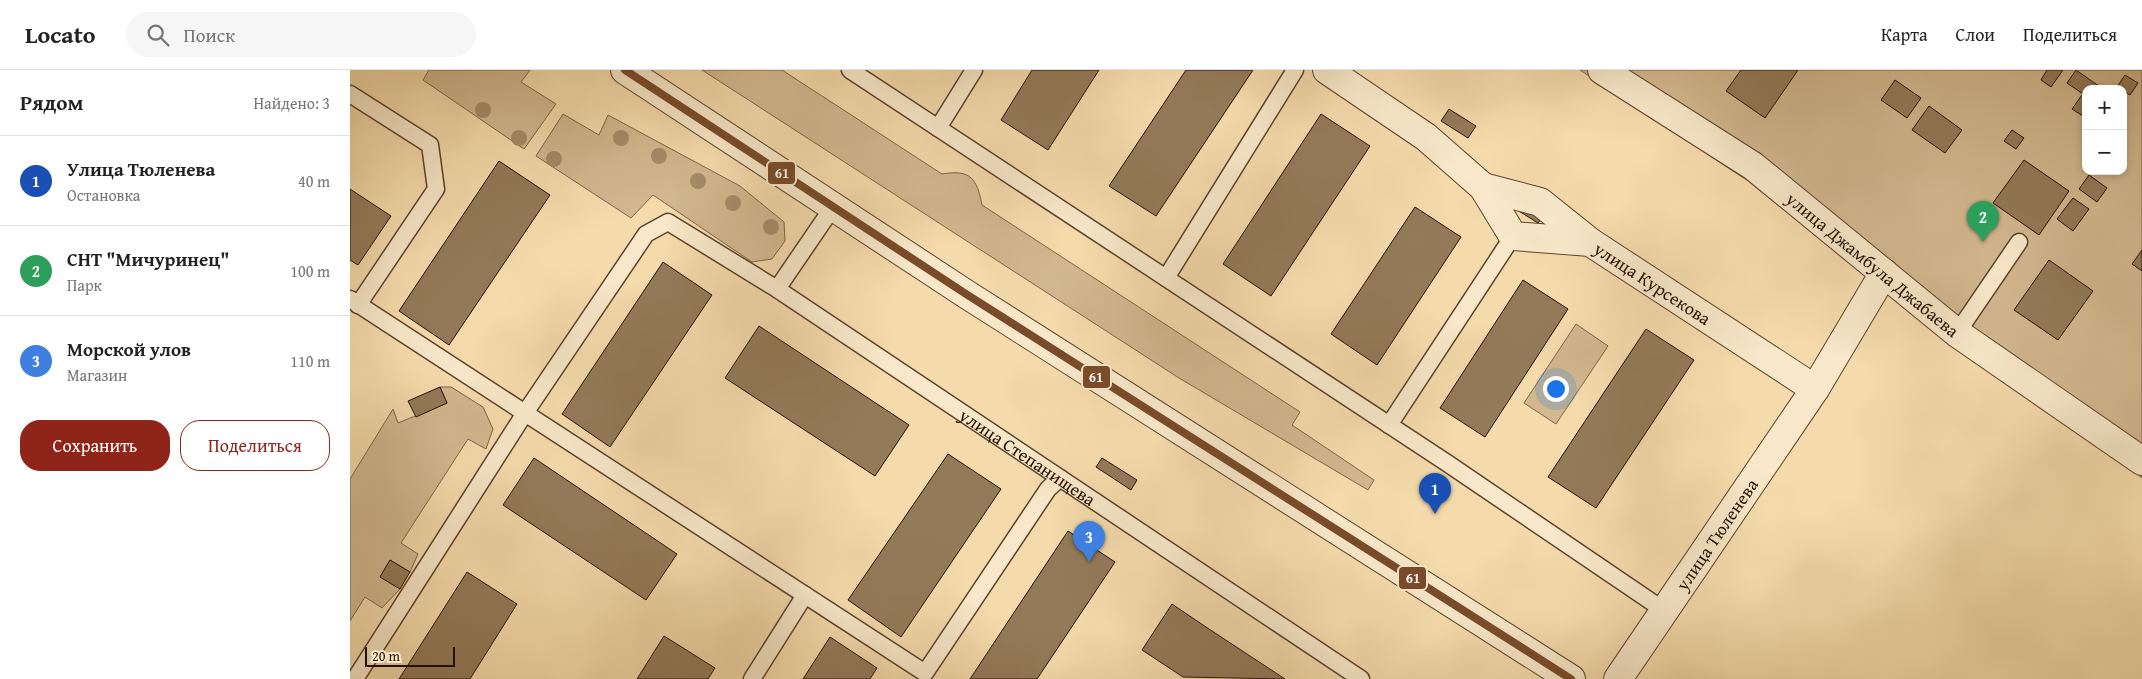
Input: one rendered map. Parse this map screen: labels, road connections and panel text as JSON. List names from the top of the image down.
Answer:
{
  "streets": {
    "street": ["улица Джамбула Джабаева", "улица Курсекова", "улица Тюленева"],
    "lane": ["улица Степанищева"]
  },
  "crossings": [
    ["улица Джамбула Джабаева", "улица Тюленева"],
    ["улица Курсекова", "улица Тюленева"]
  ],
  "lines": ["transit line 61"],
  "scale_bar": "20 m",
  "page": {
    "header": "Locato",
    "search": "Поиск",
    "nav": ["Карта", "Слои", "Поделиться"],
    "heading": ["Рядом", "Найдено: 3"],
    "map_buttons": ["+", "−"],
    "list": [
      {
        "mark": "1",
        "name": "Улица Тюленева",
        "note": "Остановка",
        "value": "40 m"
      },
      {
        "mark": "2",
        "name": "СНТ \"Мичуринец\"",
        "note": "Парк",
        "value": "100 m"
      },
      {
        "mark": "3",
        "name": "Морской улов",
        "note": "Магазин",
        "value": "110 m"
      }
    ],
    "pins": ["2", "1", "3"],
    "buttons": ["Сохранить", "Поделиться"],
    "scale": "20 m"
  }
}
